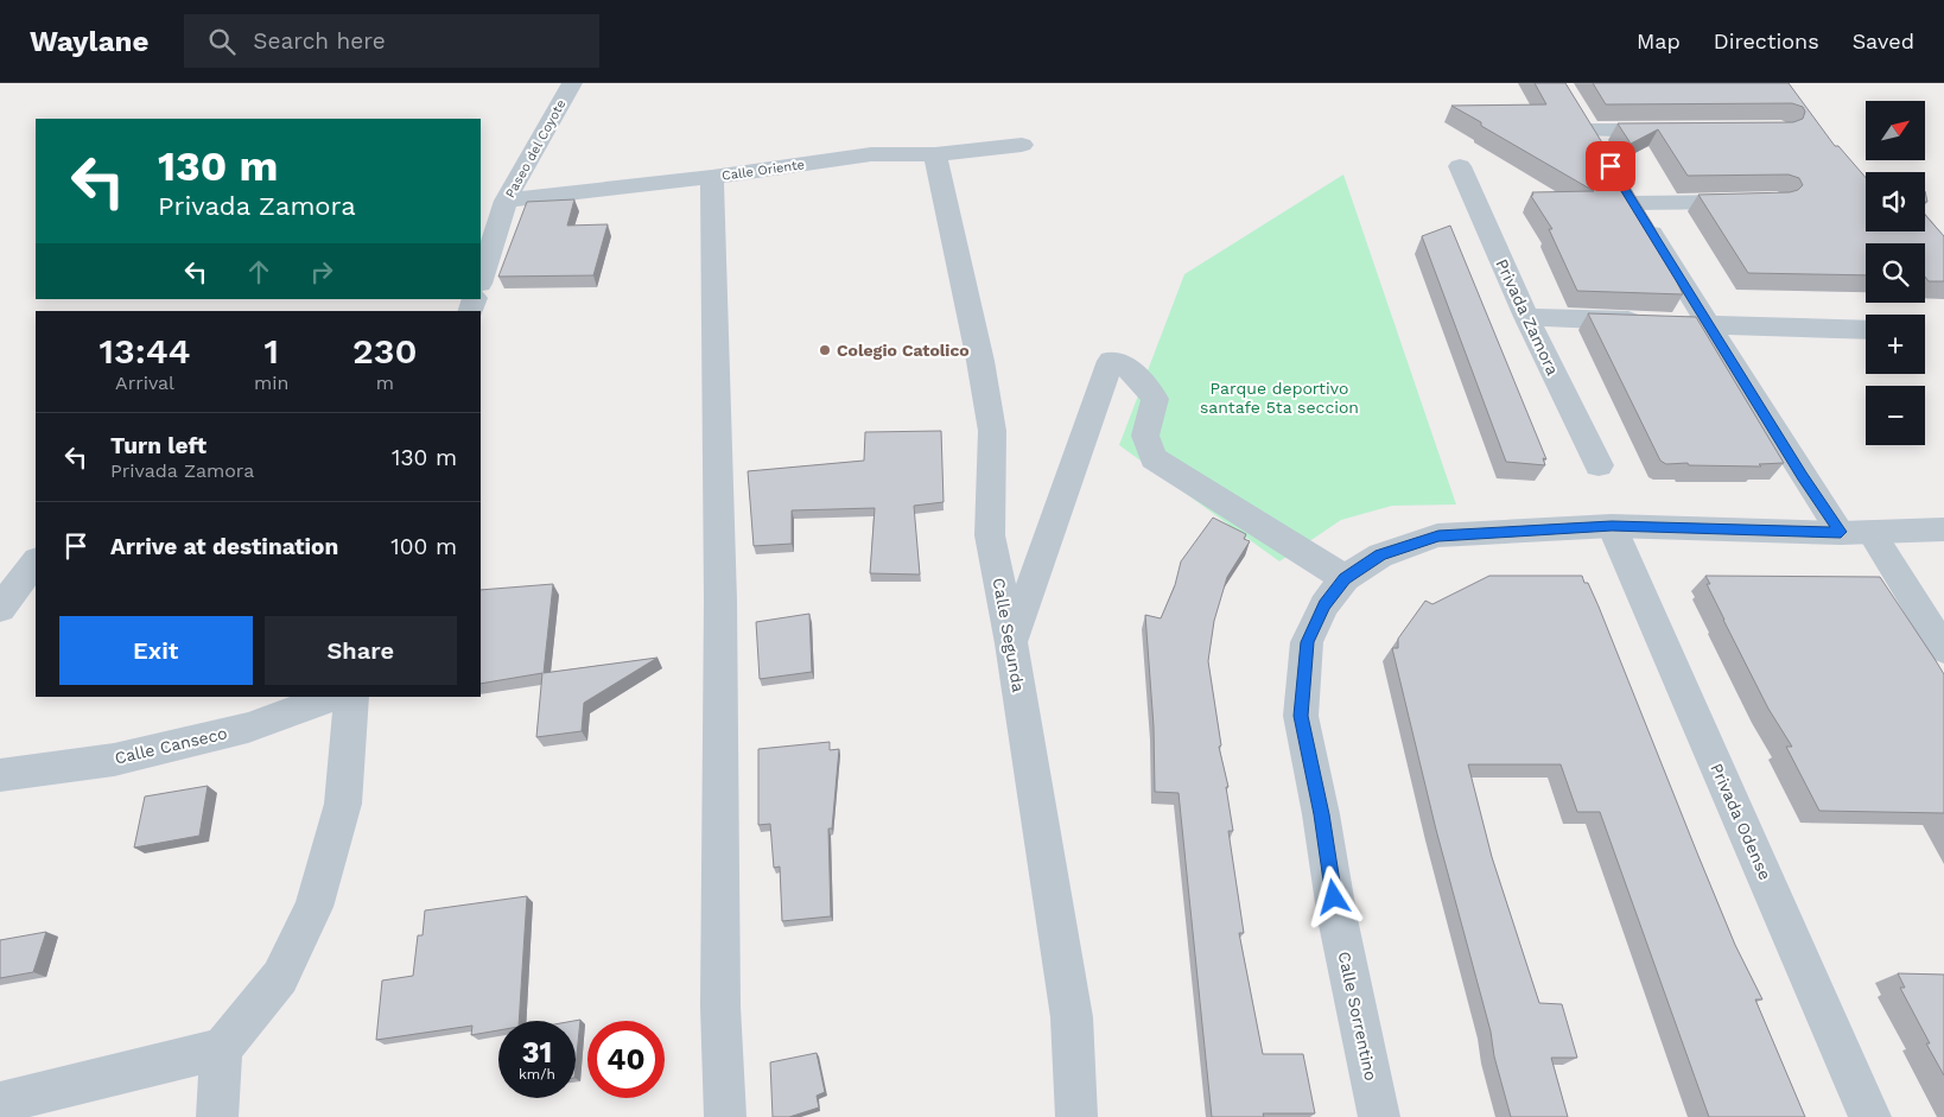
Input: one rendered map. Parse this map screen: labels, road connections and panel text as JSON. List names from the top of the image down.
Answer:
{
  "streets": {
    "street": [
      "Paseo del Coyote",
      "Calle Oriente",
      "Privada Zamora",
      "Calle Segunda",
      "Calle Canseco",
      "Privada Odense",
      "Calle Sorrentino"
    ]
  },
  "crossings": [
    ["Paseo del Coyote", "Calle Oriente"],
    ["Calle Oriente", "Calle Segunda"],
    ["Privada Odense", "Calle Sorrentino"]
  ],
  "parks": ["Parque deportivo santafe 5ta seccion"],
  "places": ["Colegio Catolico"],
  "north": "top right",
  "page": {
    "header": "Waylane",
    "search": "Search here",
    "nav": ["Map", "Directions", "Saved"],
    "map_buttons": ["+", "−"],
    "turn": ["130 m", "Privada Zamora"],
    "eta": [
      "13:44",
      "Arrival",
      "1",
      "min",
      "230",
      "m"
    ],
    "list": [
      {
        "name": "Turn left",
        "note": "Privada Zamora",
        "value": "130 m"
      },
      {
        "name": "Arrive at destination",
        "value": "100 m"
      }
    ],
    "buttons": ["Exit", "Share"],
    "speed": "31 km/h",
    "limit": "40"
  }
}
